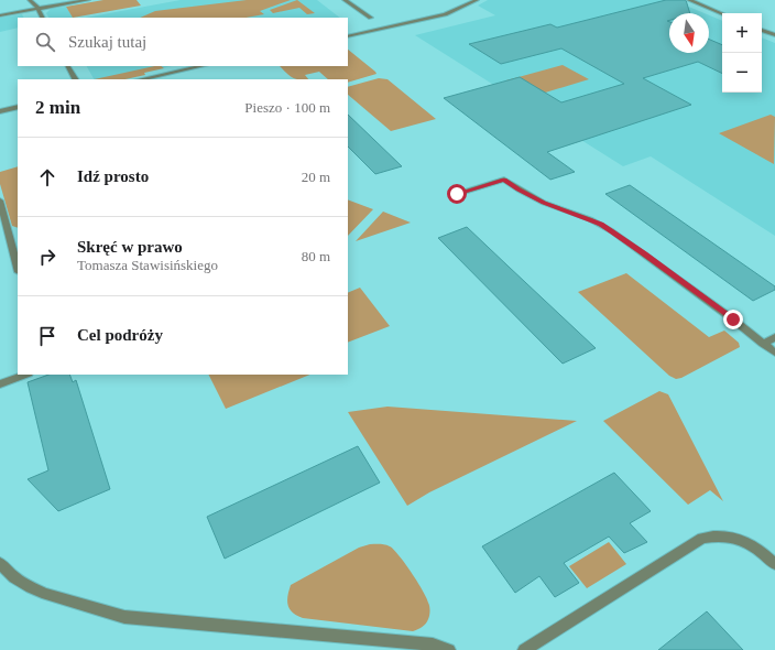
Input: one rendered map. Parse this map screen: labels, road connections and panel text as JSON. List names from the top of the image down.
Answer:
{
  "north": "bottom",
  "page": {
    "map_buttons": ["+", "−"],
    "search": "Szukaj tutaj",
    "heading": ["2 min", "Pieszo · 100 m"],
    "list": [
      ["Idź prosto", "20 m"],
      ["Skręć w prawo", "Tomasza Stawisińskiego", "80 m"],
      "Cel podróży"
    ]
  }
}
